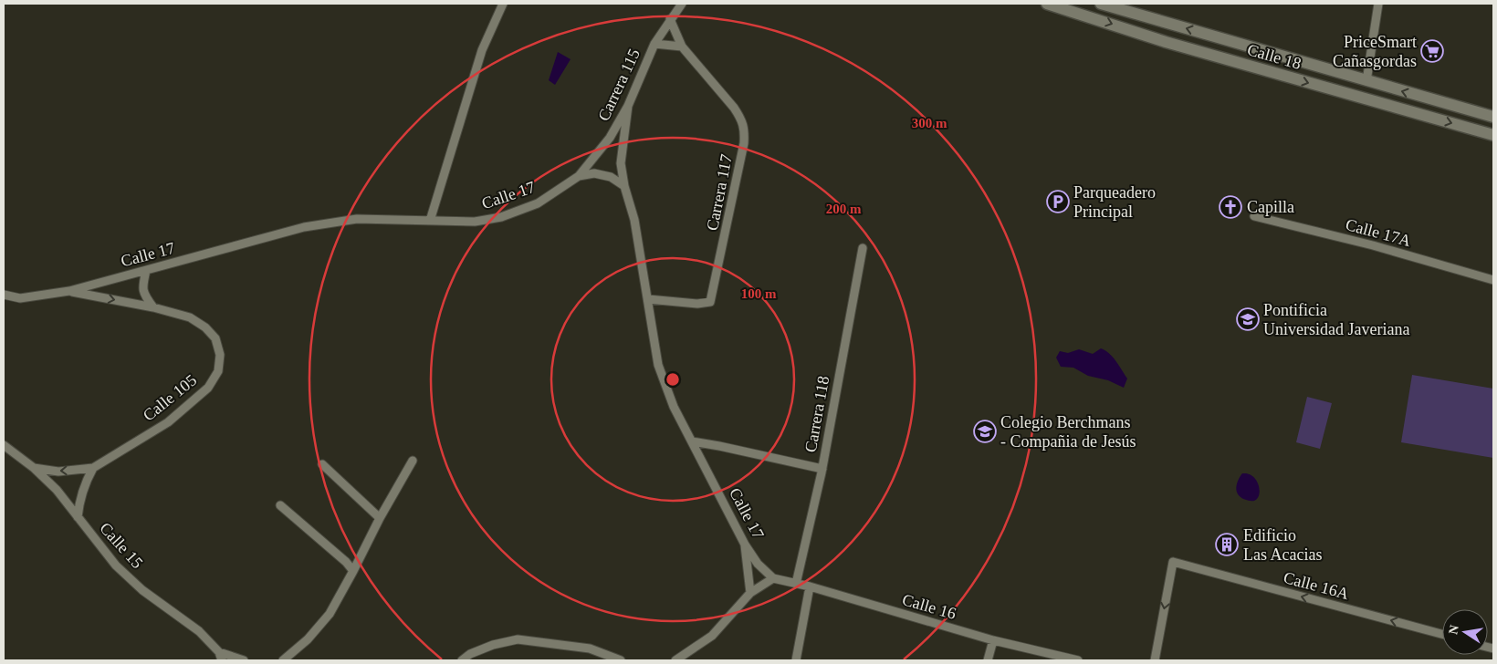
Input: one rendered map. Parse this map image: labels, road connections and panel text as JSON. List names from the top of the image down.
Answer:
{
  "streets": {
    "main road": ["Calle 18"],
    "street": [
      "Carrera 115",
      "Carrera 117",
      "Calle 17",
      "Calle 17A",
      "Calle 105",
      "Carrera 118",
      "Calle 15",
      "Calle 16A",
      "Calle 16"
    ]
  },
  "crossings": [
    ["Carrera 115", "Carrera 117"],
    ["Carrera 115", "Calle 17"],
    ["Carrera 117", "Calle 17"],
    ["Calle 17", "Calle 105"],
    ["Calle 17", "Calle 16"],
    ["Calle 105", "Calle 15"],
    ["Carrera 118", "Calle 16"]
  ],
  "places": {
    "supermarket": ["PriceSmart Cañasgordas"],
    "parking": ["Parqueadero Principal"],
    "church": ["Capilla"],
    "school or university": ["Pontificia Universidad Javeriana", "Colegio Berchmans - Compañia de Jesús"],
    "building": ["Edificio Las Acacias"]
  },
  "north": "left",
  "rings": ["300 m", "200 m", "100 m"]
}
